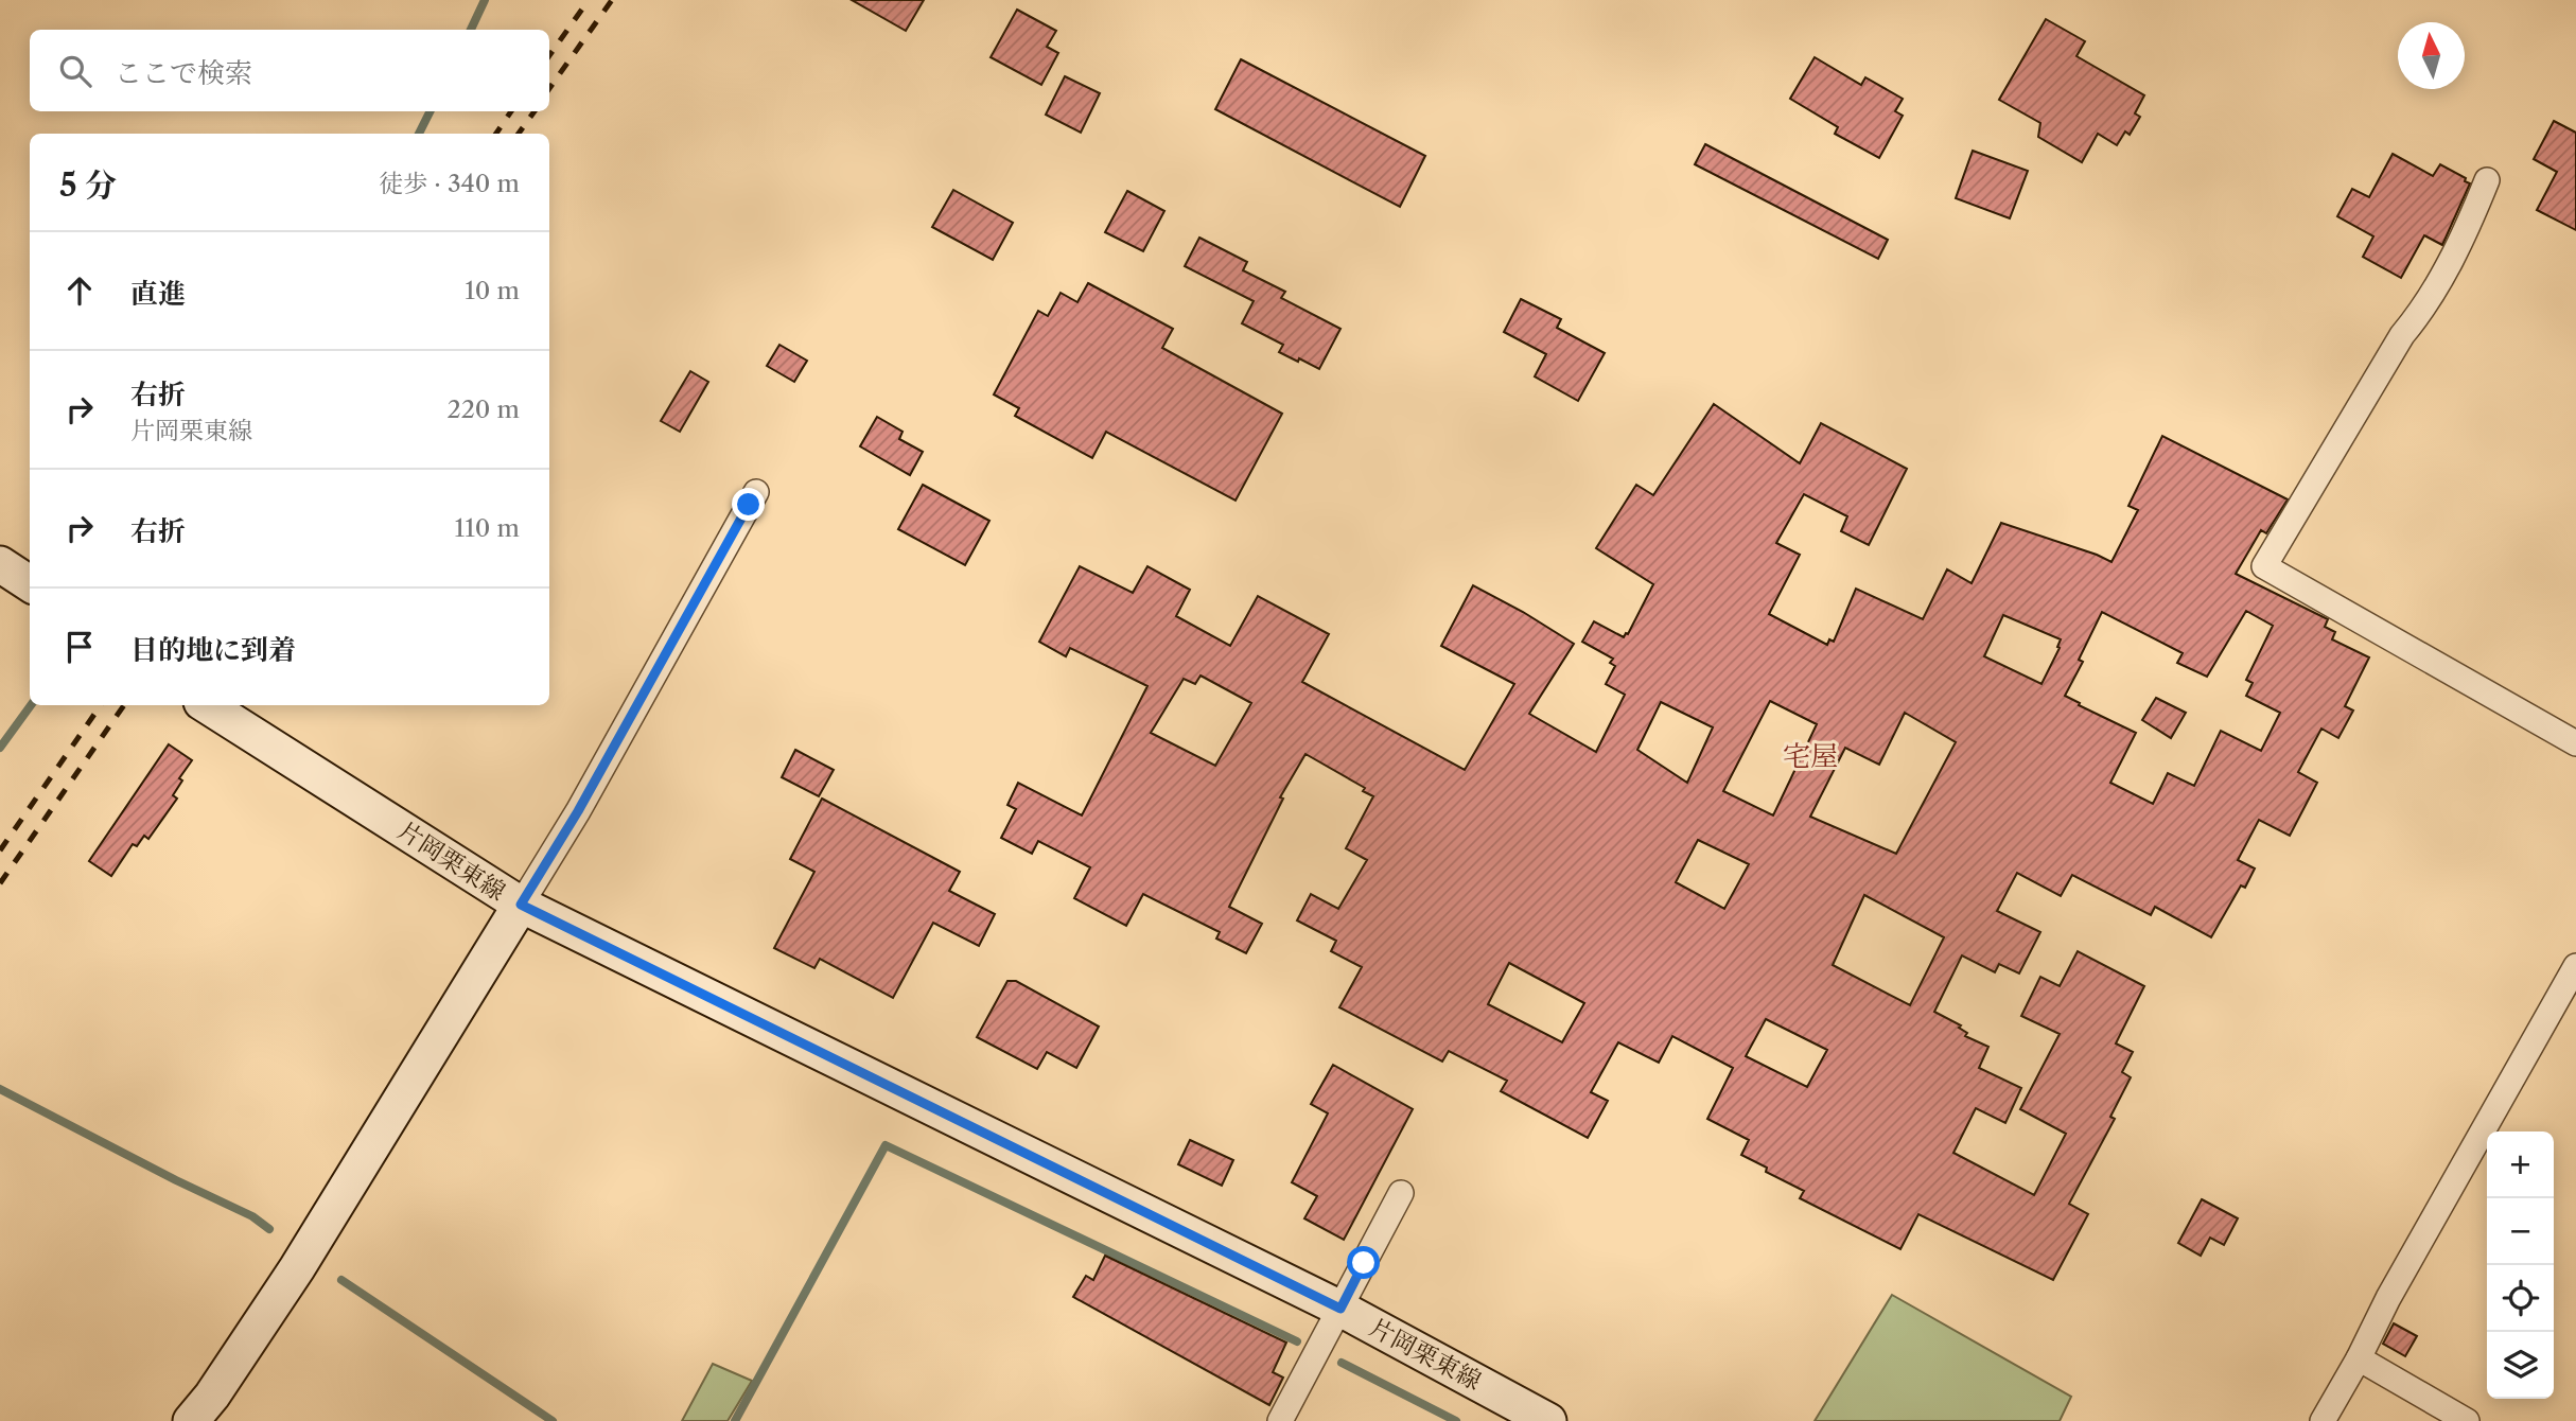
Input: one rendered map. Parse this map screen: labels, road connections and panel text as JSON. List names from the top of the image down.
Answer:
{
  "streets": {
    "main road": ["片岡栗東線"]
  },
  "districts": ["宅屋"],
  "north": "top",
  "page": {
    "search": "ここで検索",
    "heading": ["5 分", "徒歩 · 340 m"],
    "list": [
      ["直進", "10 m"],
      ["右折", "片岡栗東線", "220 m"],
      ["右折", "110 m"],
      "目的地に到着"
    ],
    "map_buttons": ["+", "−"]
  }
}
